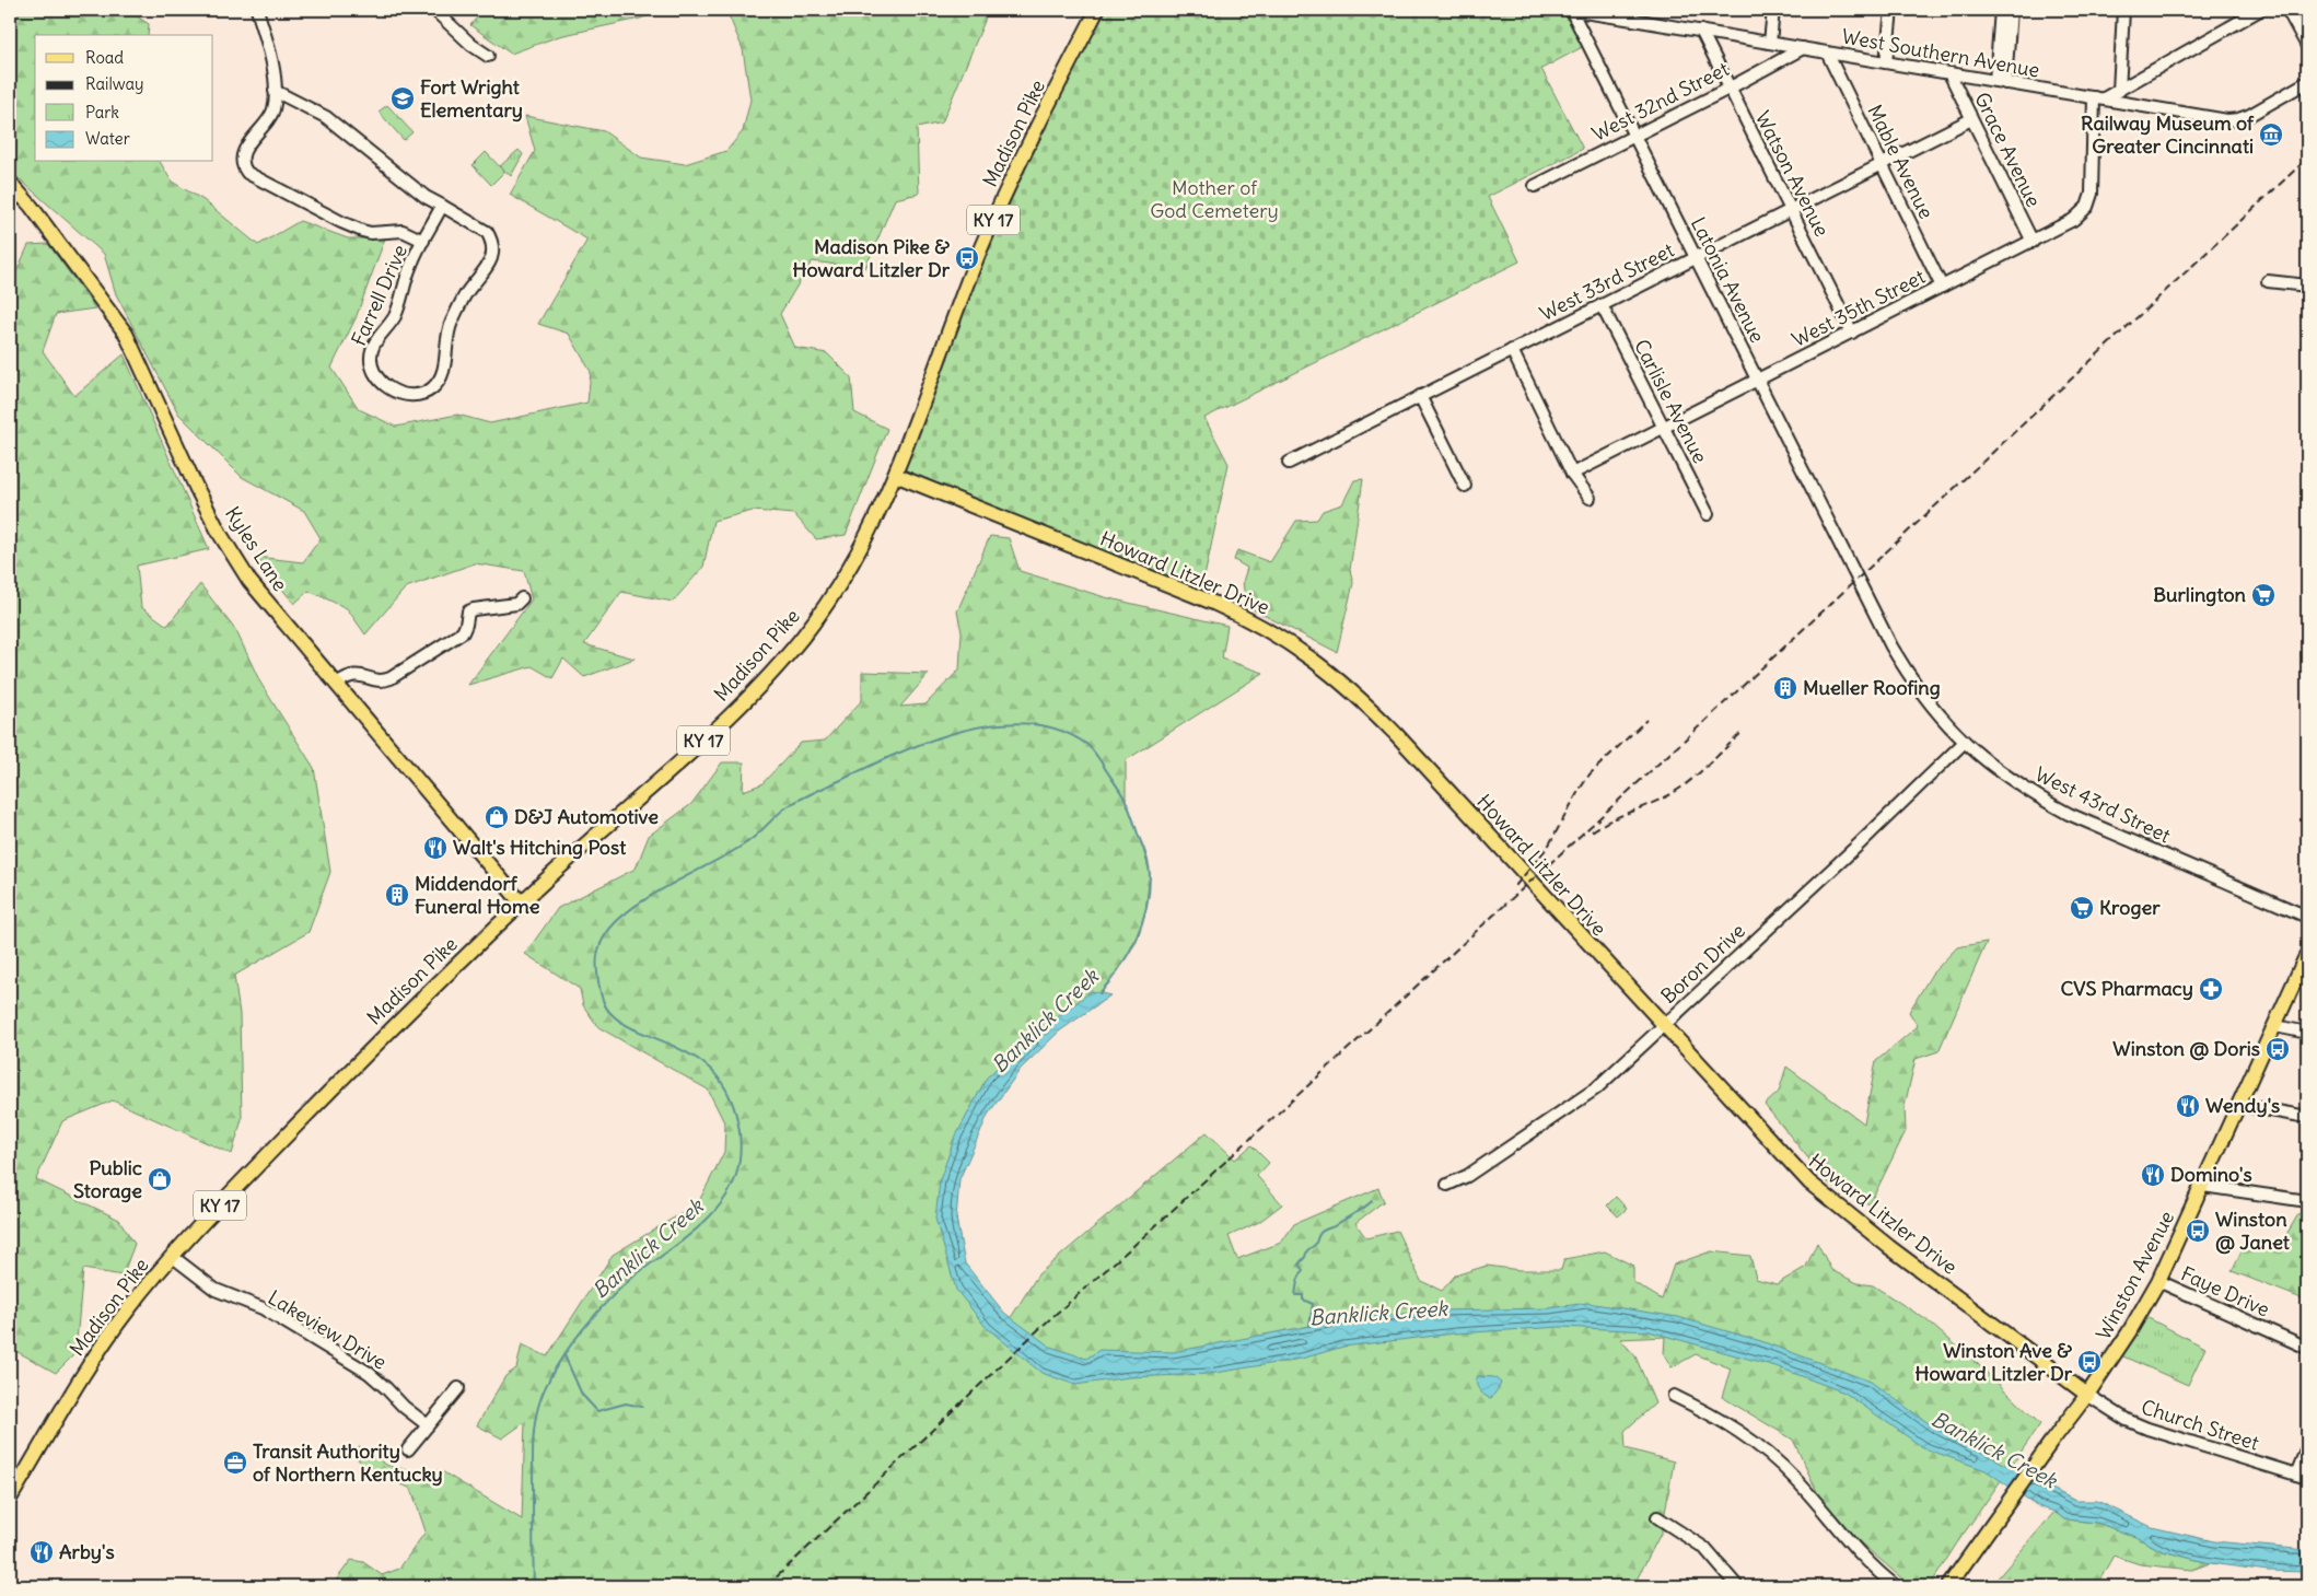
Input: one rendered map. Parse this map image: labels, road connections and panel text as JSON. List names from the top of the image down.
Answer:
{
  "streets": {
    "main road": [
      "Madison Pike",
      "KY 17",
      "Kyles Lane",
      "Howard Litzler Drive",
      "Winston Avenue"
    ],
    "street": [
      "West Southern Avenue",
      "West 32nd Street",
      "Grace Avenue",
      "Mable Avenue",
      "Watson Avenue",
      "Latonia Avenue",
      "West 33rd Street",
      "Farrell Drive",
      "West 35th Street",
      "Carlisle Avenue",
      "West 43rd Street",
      "Boron Drive",
      "Faye Drive",
      "Lakeview Drive",
      "Church Street"
    ]
  },
  "crossings": [
    ["West Southern Avenue", "West 32nd Street"],
    ["West Southern Avenue", "Grace Avenue"],
    ["West Southern Avenue", "Mable Avenue"],
    ["West Southern Avenue", "Watson Avenue"],
    ["West Southern Avenue", "Latonia Avenue"],
    ["West Southern Avenue", "West 35th Street"],
    ["West 32nd Street", "Watson Avenue"],
    ["West 32nd Street", "Latonia Avenue"],
    ["Madison Pike", "Kyles Lane"],
    ["Madison Pike", "Howard Litzler Drive"],
    ["Madison Pike", "Lakeview Drive"],
    ["Grace Avenue", "West 33rd Street"],
    ["Grace Avenue", "West 35th Street"],
    ["Mable Avenue", "West 33rd Street"],
    ["Mable Avenue", "West 35th Street"],
    ["Watson Avenue", "West 33rd Street"],
    ["Watson Avenue", "West 35th Street"],
    ["Latonia Avenue", "West 33rd Street"],
    ["Latonia Avenue", "West 35th Street"],
    ["Latonia Avenue", "West 43rd Street"],
    ["West 33rd Street", "Carlisle Avenue"],
    ["West 35th Street", "Carlisle Avenue"],
    ["Howard Litzler Drive", "Boron Drive"],
    ["Howard Litzler Drive", "Winston Avenue"],
    ["Howard Litzler Drive", "Church Street"],
    ["West 43rd Street", "Boron Drive"],
    ["Winston Avenue", "Faye Drive"],
    ["Winston Avenue", "Church Street"]
  ],
  "water": ["Banklick Creek"],
  "parks": ["Mother of God Cemetery"],
  "places": {
    "school or university": ["Fort Wright Elementary"],
    "museum": ["Railway Museum of Greater Cincinnati"],
    "bus stop": [
      "Madison Pike & Howard Litzler Dr",
      "Winston @ Doris",
      "Winston @ Janet",
      "Winston Ave & Howard Litzler Dr"
    ],
    "supermarket": ["Burlington", "Kroger"],
    "building": ["Mueller Roofing", "Middendorf Funeral Home"],
    "shop": ["D&J Automotive", "Public Storage"],
    "restaurant": [
      "Walt's Hitching Post",
      "Wendy's",
      "Domino's",
      "Arby's"
    ],
    "pharmacy": ["CVS Pharmacy"],
    "office": ["Transit Authority of Northern Kentucky"]
  },
  "legend": [
    "Road",
    "Railway",
    "Park",
    "Water"
  ]
}
